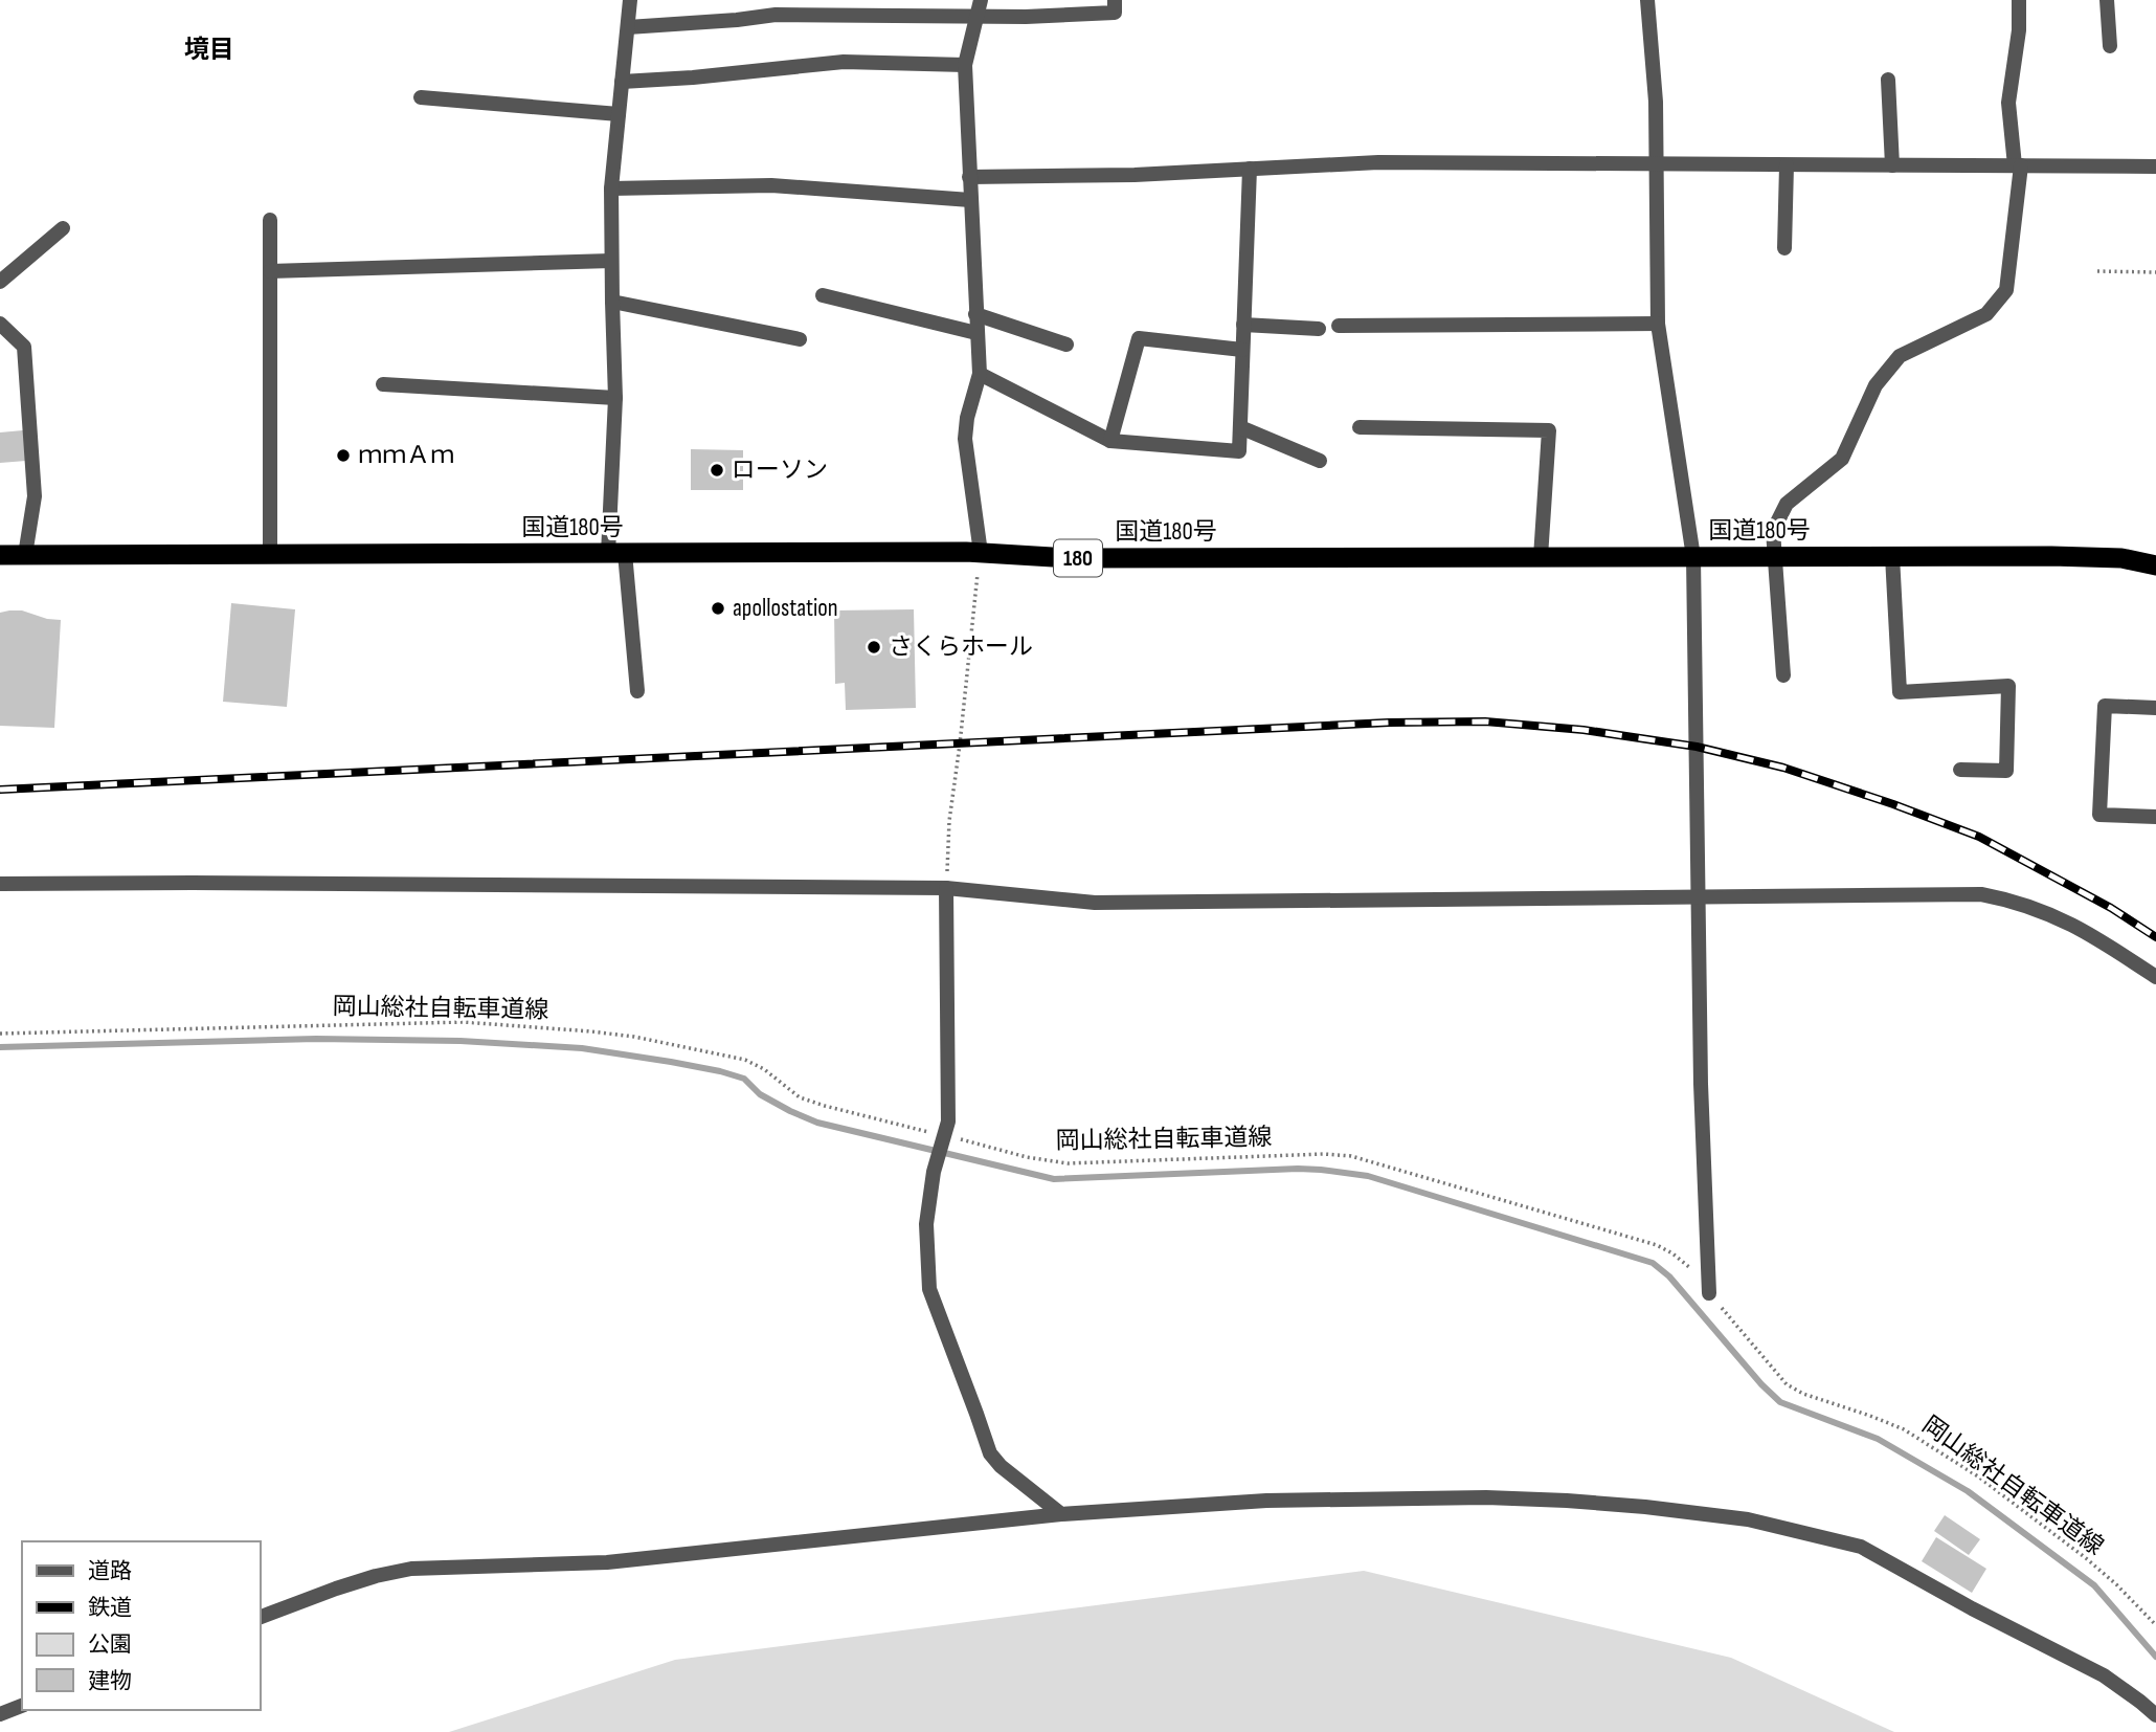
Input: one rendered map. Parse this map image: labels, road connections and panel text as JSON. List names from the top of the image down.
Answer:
{
  "streets": {
    "highway": ["国道180号", "180"],
    "path": ["岡山総社自転車道線"]
  },
  "districts": ["境目"],
  "places": [
    "ｍｍＡｍ",
    "ローソン",
    "apollostation",
    "さくらホール"
  ],
  "legend": [
    "道路",
    "鉄道",
    "公園",
    "建物"
  ]
}
